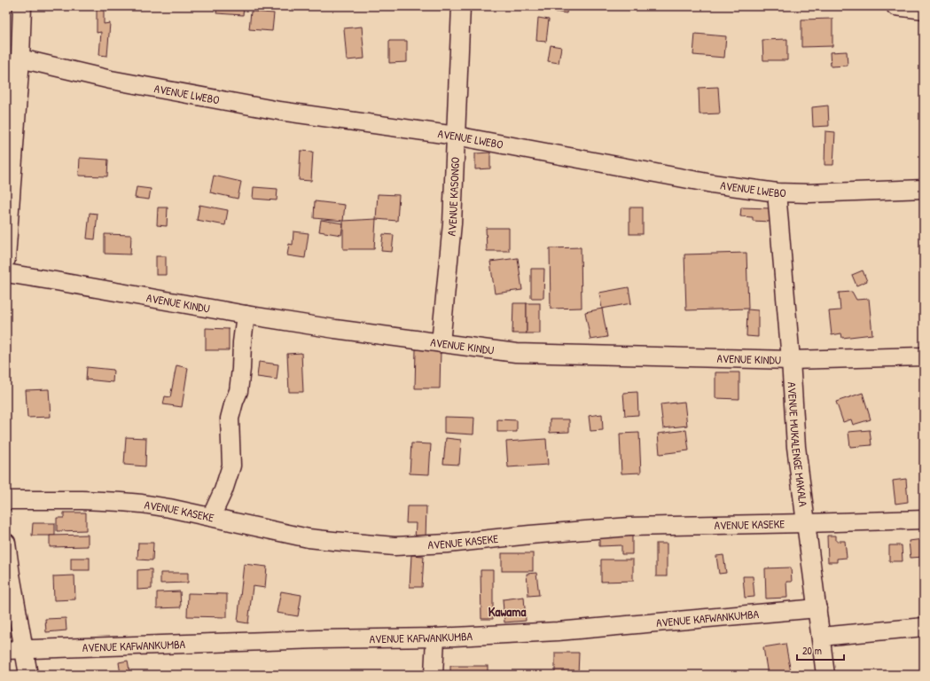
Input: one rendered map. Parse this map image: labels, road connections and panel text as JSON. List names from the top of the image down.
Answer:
{
  "streets": {
    "street": [
      "AVENUE LWEBO",
      "AVENUE KASONGO",
      "AVENUE KINDU",
      "AVENUE MUKALENGE MAKALA",
      "AVENUE KASEKE",
      "AVENUE KAFWANKUMBA"
    ]
  },
  "crossings": [
    ["AVENUE LWEBO", "AVENUE KASONGO"],
    ["AVENUE LWEBO", "AVENUE MUKALENGE MAKALA"],
    ["AVENUE KASONGO", "AVENUE KINDU"],
    ["AVENUE KINDU", "AVENUE MUKALENGE MAKALA"],
    ["AVENUE MUKALENGE MAKALA", "AVENUE KASEKE"],
    ["AVENUE MUKALENGE MAKALA", "AVENUE KAFWANKUMBA"]
  ],
  "districts": ["Kawama"],
  "scale_bar": "20 m"
}
